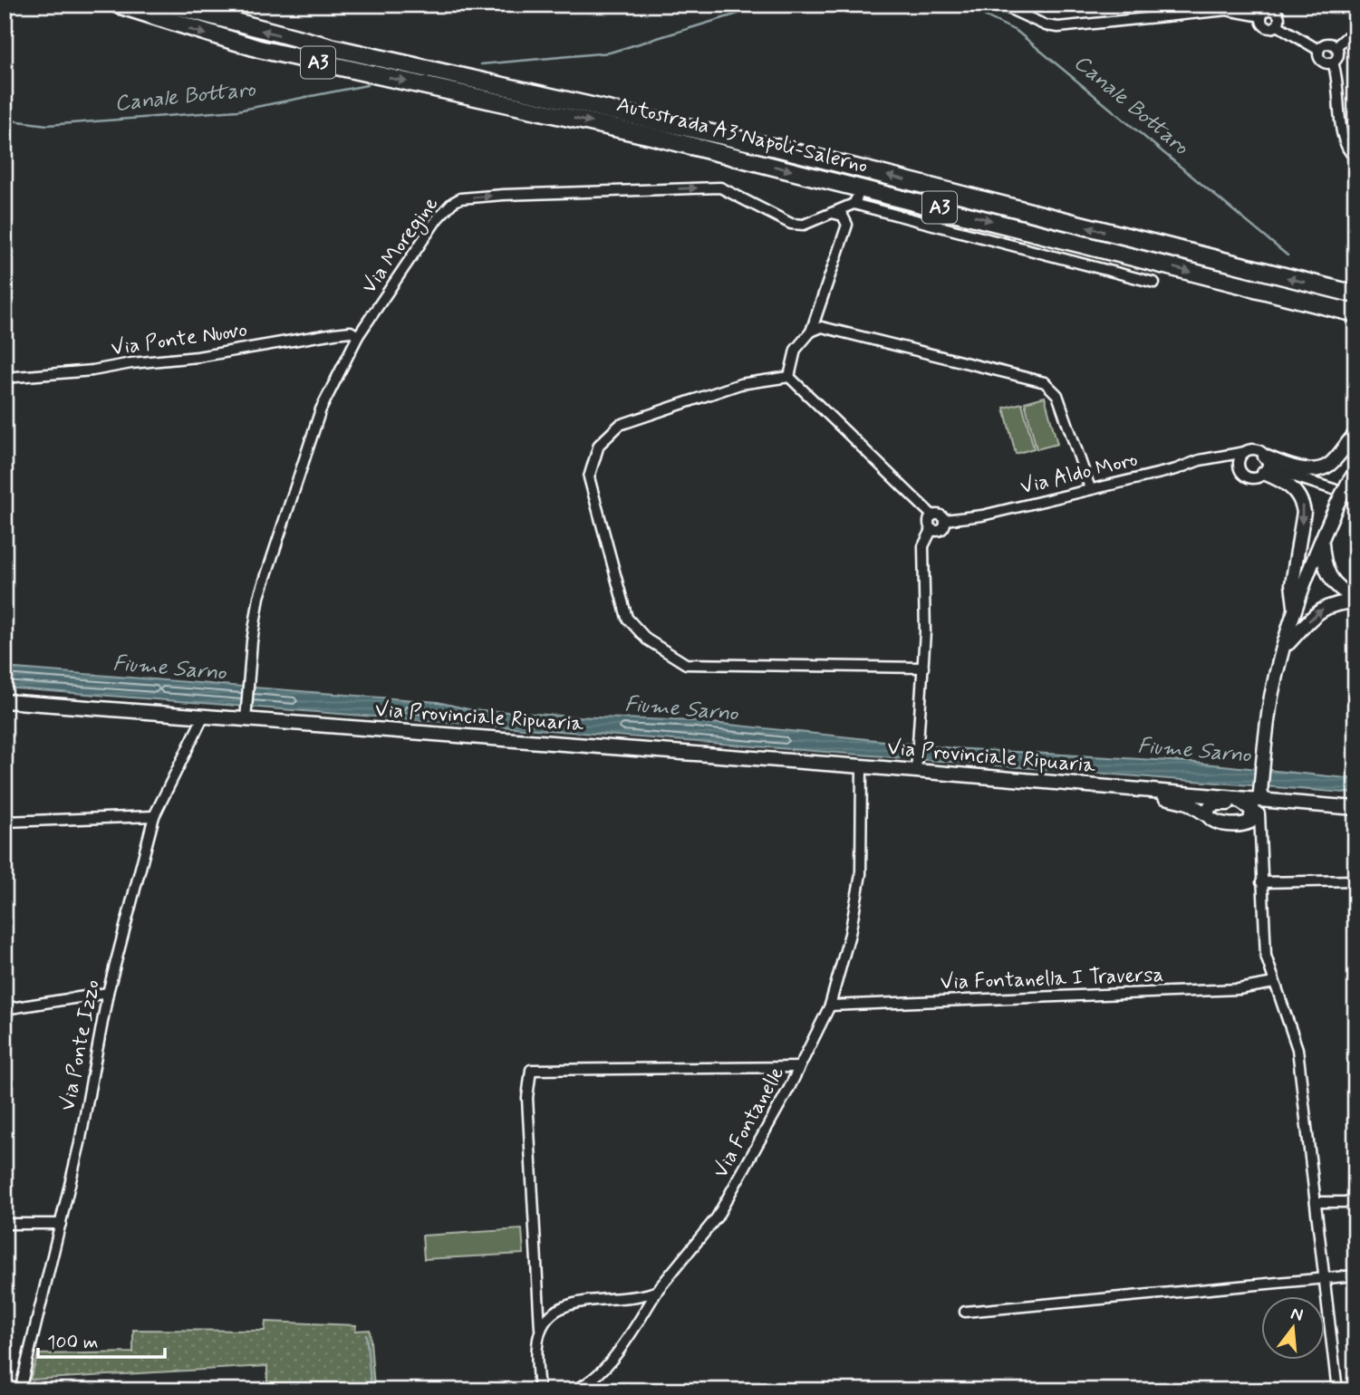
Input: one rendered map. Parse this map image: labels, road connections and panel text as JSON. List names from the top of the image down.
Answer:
{
  "streets": {
    "highway": ["A3", "Autostrada A3 Napoli-Salerno"],
    "main road": ["Via Provinciale Ripuaria"],
    "street": [
      "Via Moregine",
      "Via Ponte Nuovo",
      "Via Aldo Moro",
      "Via Fontanella I Traversa",
      "Via Ponte Izzo",
      "Via Fontanelle"
    ]
  },
  "crossings": [
    ["Via Moregine", "Via Ponte Nuovo"],
    ["Via Moregine", "Via Provinciale Ripuaria"],
    ["Via Provinciale Ripuaria", "Via Ponte Izzo"],
    ["Via Provinciale Ripuaria", "Via Fontanelle"],
    ["Via Fontanella I Traversa", "Via Fontanelle"]
  ],
  "one_way": ["Via Moregine"],
  "water": ["Canale Bottaro", "Fiume Sarno"],
  "scale_bar": "100 m",
  "north": "top"
}
